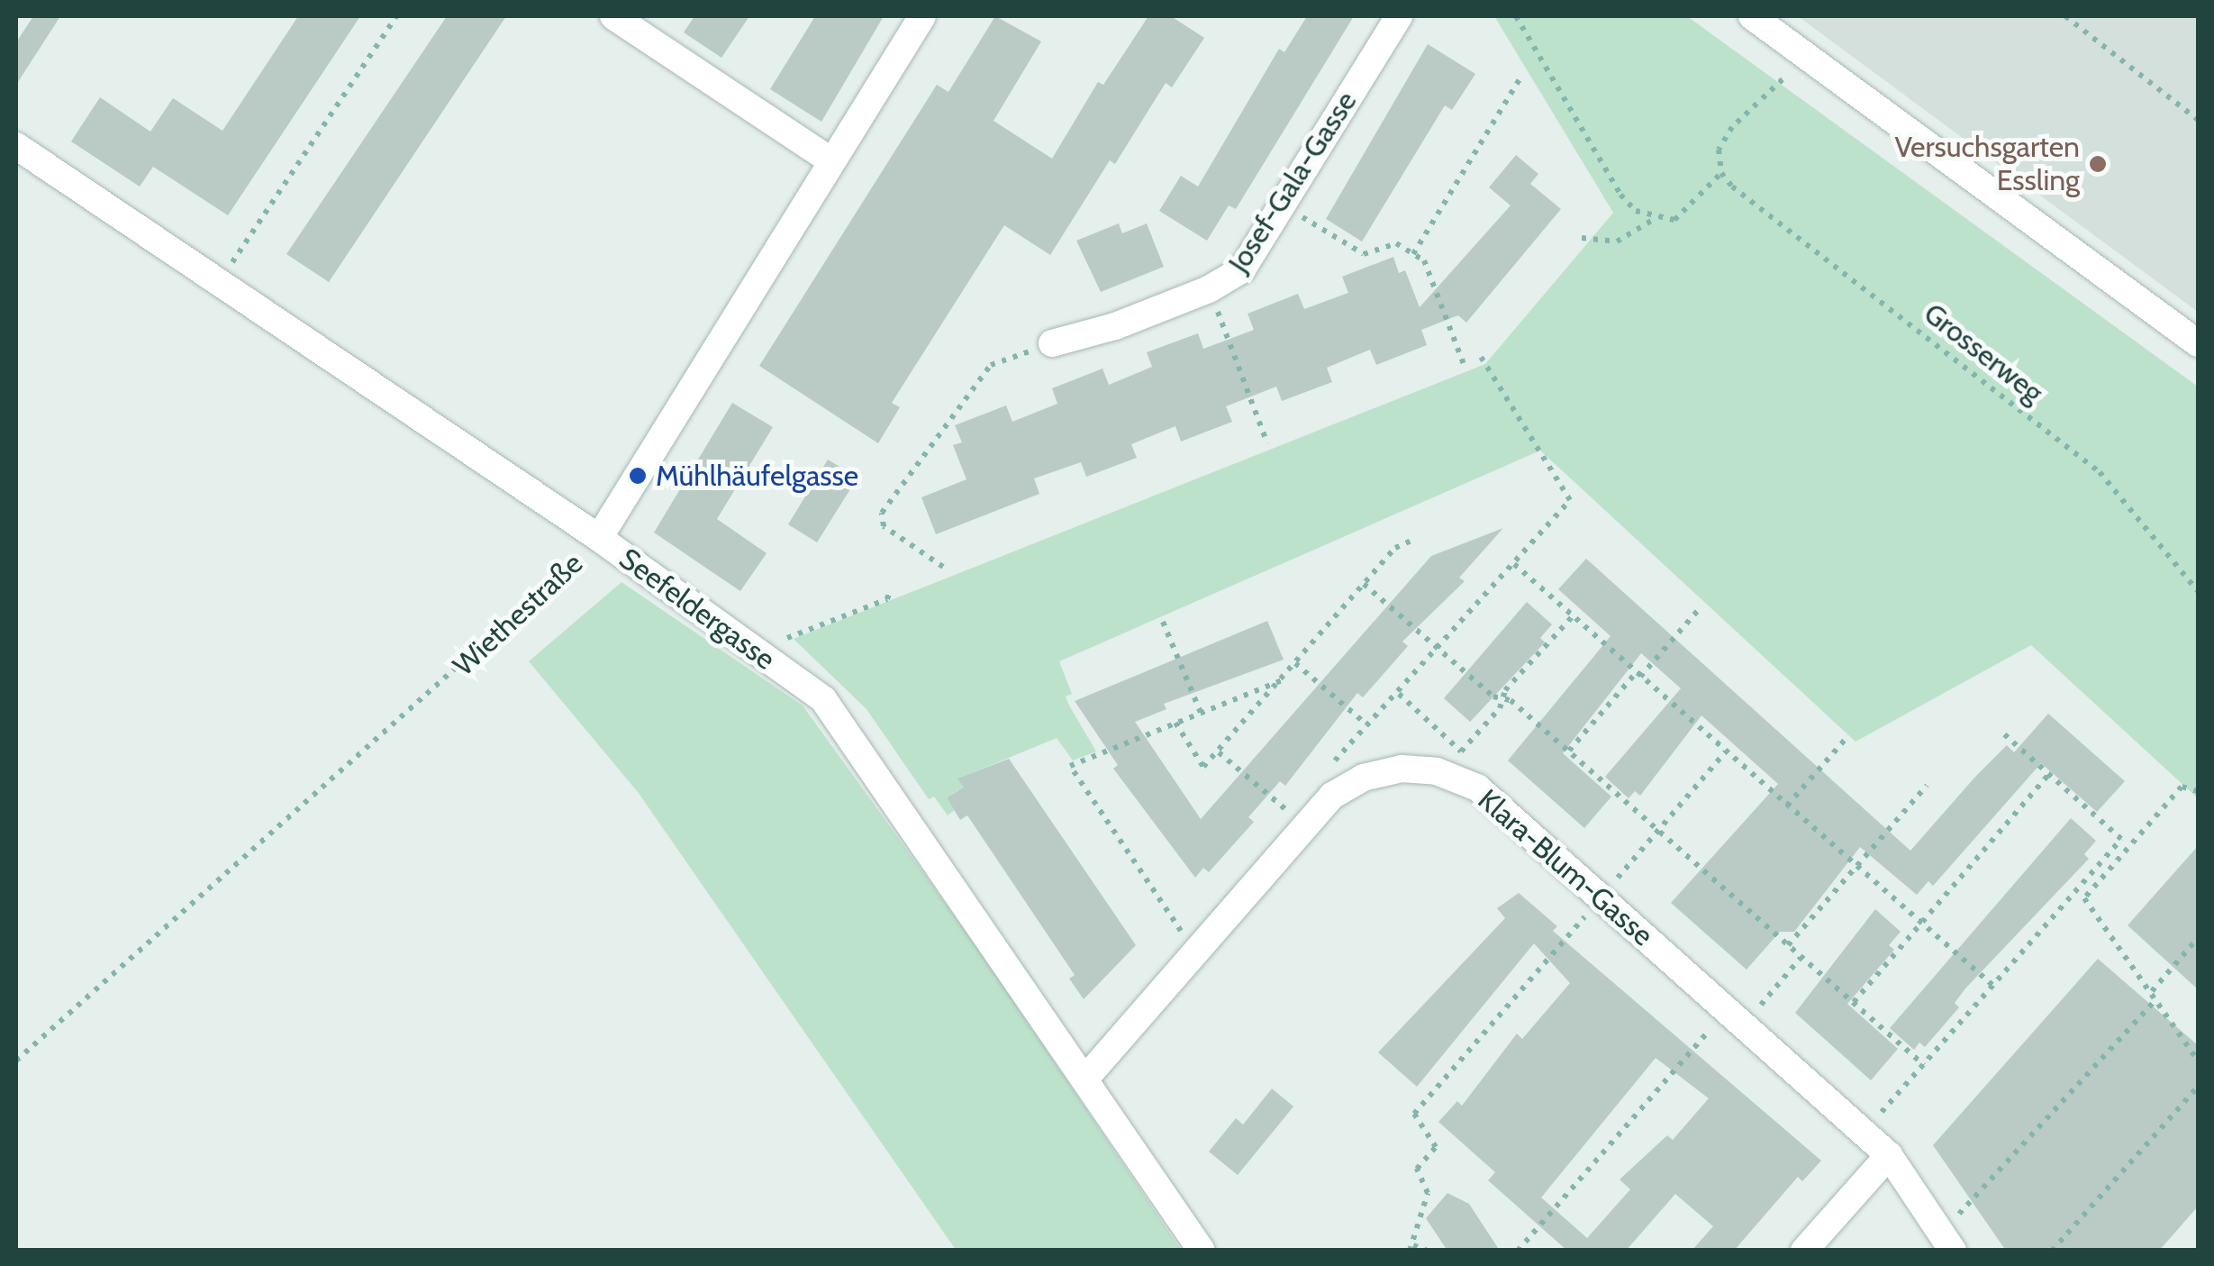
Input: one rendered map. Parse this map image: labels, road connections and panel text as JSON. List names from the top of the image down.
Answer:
{
  "streets": {
    "street": [
      "Josef-Gala-Gasse",
      "Seefeldergasse",
      "Wiethestraße",
      "Klara-Blum-Gasse"
    ],
    "path": ["Grosserweg"]
  },
  "crossings": [
    ["Seefeldergasse", "Wiethestraße"],
    ["Seefeldergasse", "Klara-Blum-Gasse"]
  ],
  "places": ["Versuchsgarten Essling", "Mühlhäufelgasse"]
}
